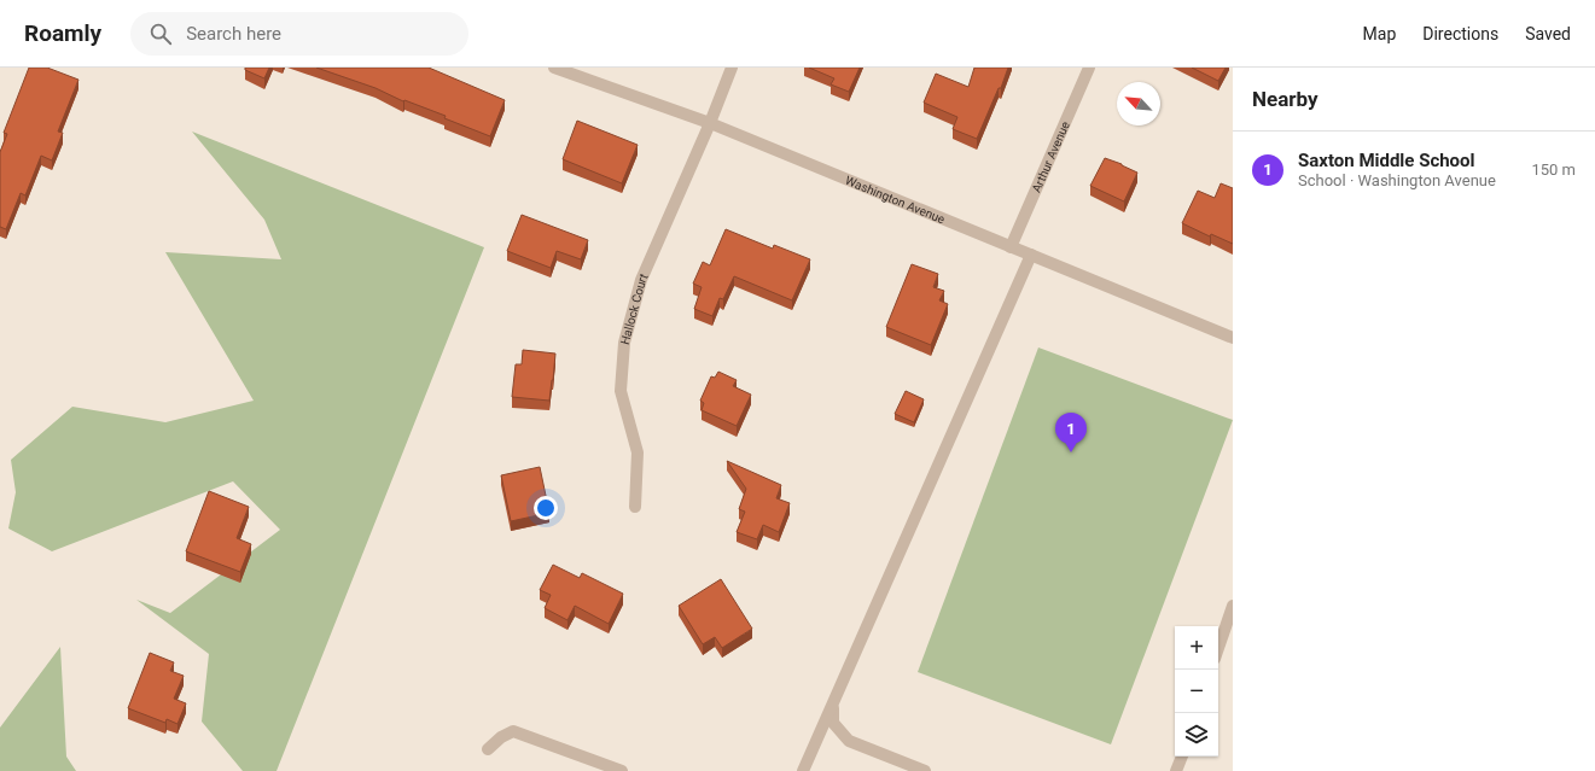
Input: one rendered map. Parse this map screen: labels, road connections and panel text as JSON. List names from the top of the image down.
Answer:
{
  "streets": {
    "street": ["Arthur Avenue", "Washington Avenue", "Hallock Court"]
  },
  "crossings": [
    ["Arthur Avenue", "Washington Avenue"],
    ["Washington Avenue", "Hallock Court"]
  ],
  "north": "top left",
  "page": {
    "header": "Roamly",
    "search": "Search here",
    "nav": ["Map", "Directions", "Saved"],
    "heading": "Nearby",
    "list": [
      {
        "mark": "1",
        "name": "Saxton Middle School",
        "note": "School · Washington Avenue",
        "value": "150 m"
      }
    ],
    "pins": "1",
    "map_buttons": ["+", "−"]
  }
}
